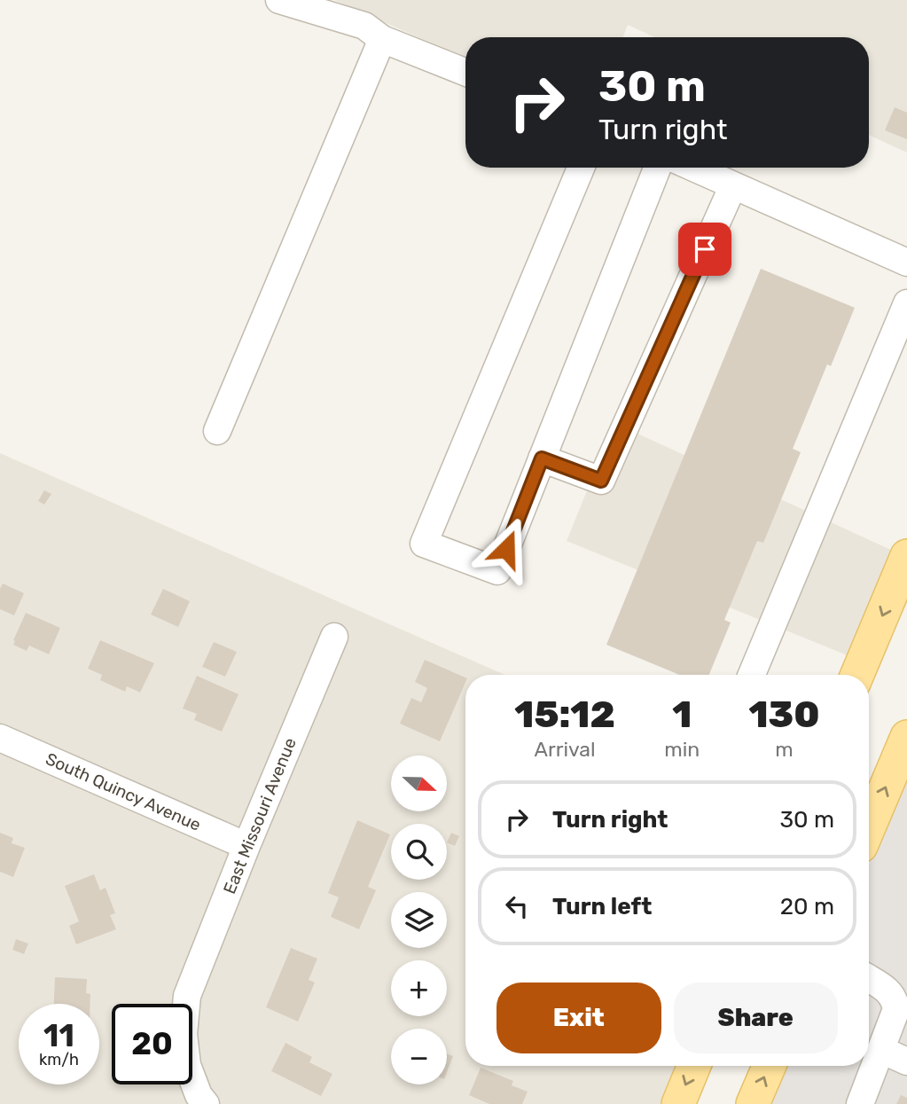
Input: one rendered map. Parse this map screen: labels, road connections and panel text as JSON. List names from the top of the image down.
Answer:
{
  "streets": {
    "street": ["South Quincy Avenue", "East Missouri Avenue"]
  },
  "crossings": [
    ["South Quincy Avenue", "East Missouri Avenue"]
  ],
  "north": "right",
  "page": {
    "turn": ["30 m", "Turn right"],
    "eta": [
      "15:12",
      "Arrival",
      "1",
      "min",
      "130",
      "m"
    ],
    "map_buttons": ["+", "−"],
    "list": [
      {
        "name": "Turn right",
        "value": "30 m"
      },
      {
        "name": "Turn left",
        "value": "20 m"
      }
    ],
    "buttons": ["Exit", "Share"],
    "speed": "11 km/h",
    "limit": "20"
  }
}
